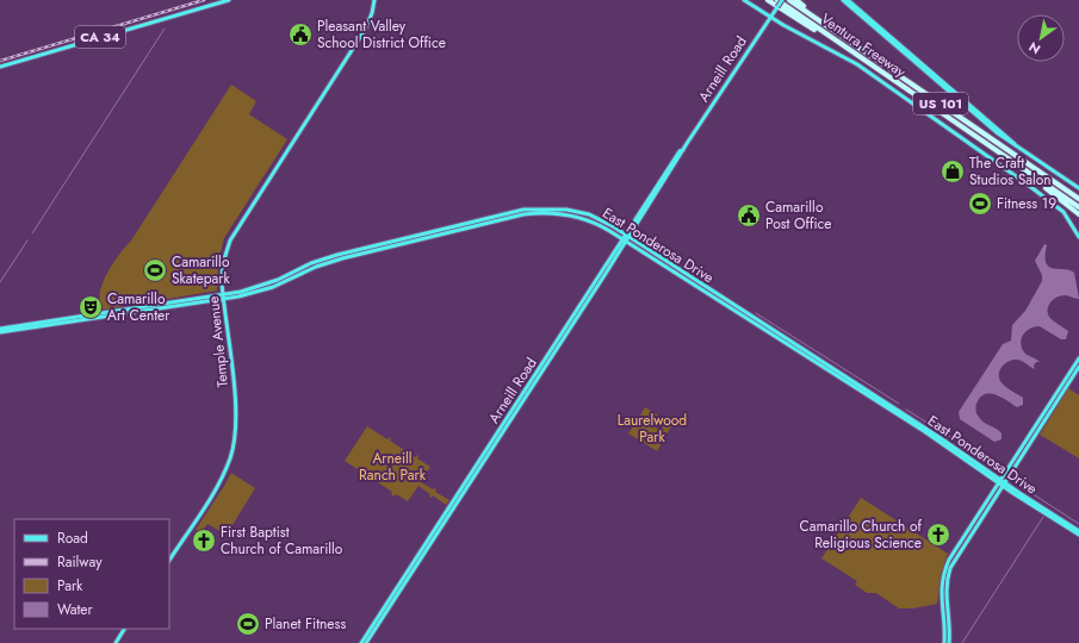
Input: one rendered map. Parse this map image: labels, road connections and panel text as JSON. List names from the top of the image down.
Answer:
{
  "streets": {
    "highway": ["Ventura Freeway", "US 101"],
    "main road": [
      "CA 34",
      "Arneill Road",
      "East Ponderosa Drive",
      "Temple Avenue"
    ]
  },
  "crossings": [
    ["Arneill Road", "East Ponderosa Drive"],
    ["East Ponderosa Drive", "Temple Avenue"]
  ],
  "parks": ["Laurelwood Park", "Arneill Ranch Park"],
  "places": {
    "public building": ["Pleasant Valley School District Office", "Camarillo Post Office"],
    "shop": ["The Craft Studios Salon"],
    "sports": ["Fitness 19", "Camarillo Skatepark", "Planet Fitness"],
    "theatre": ["Camarillo Art Center"],
    "church": ["Camarillo Church of Religious Science", "First Baptist Church of Camarillo"]
  },
  "legend": [
    "Road",
    "Railway",
    "Park",
    "Water"
  ],
  "north": "bottom left"
}
